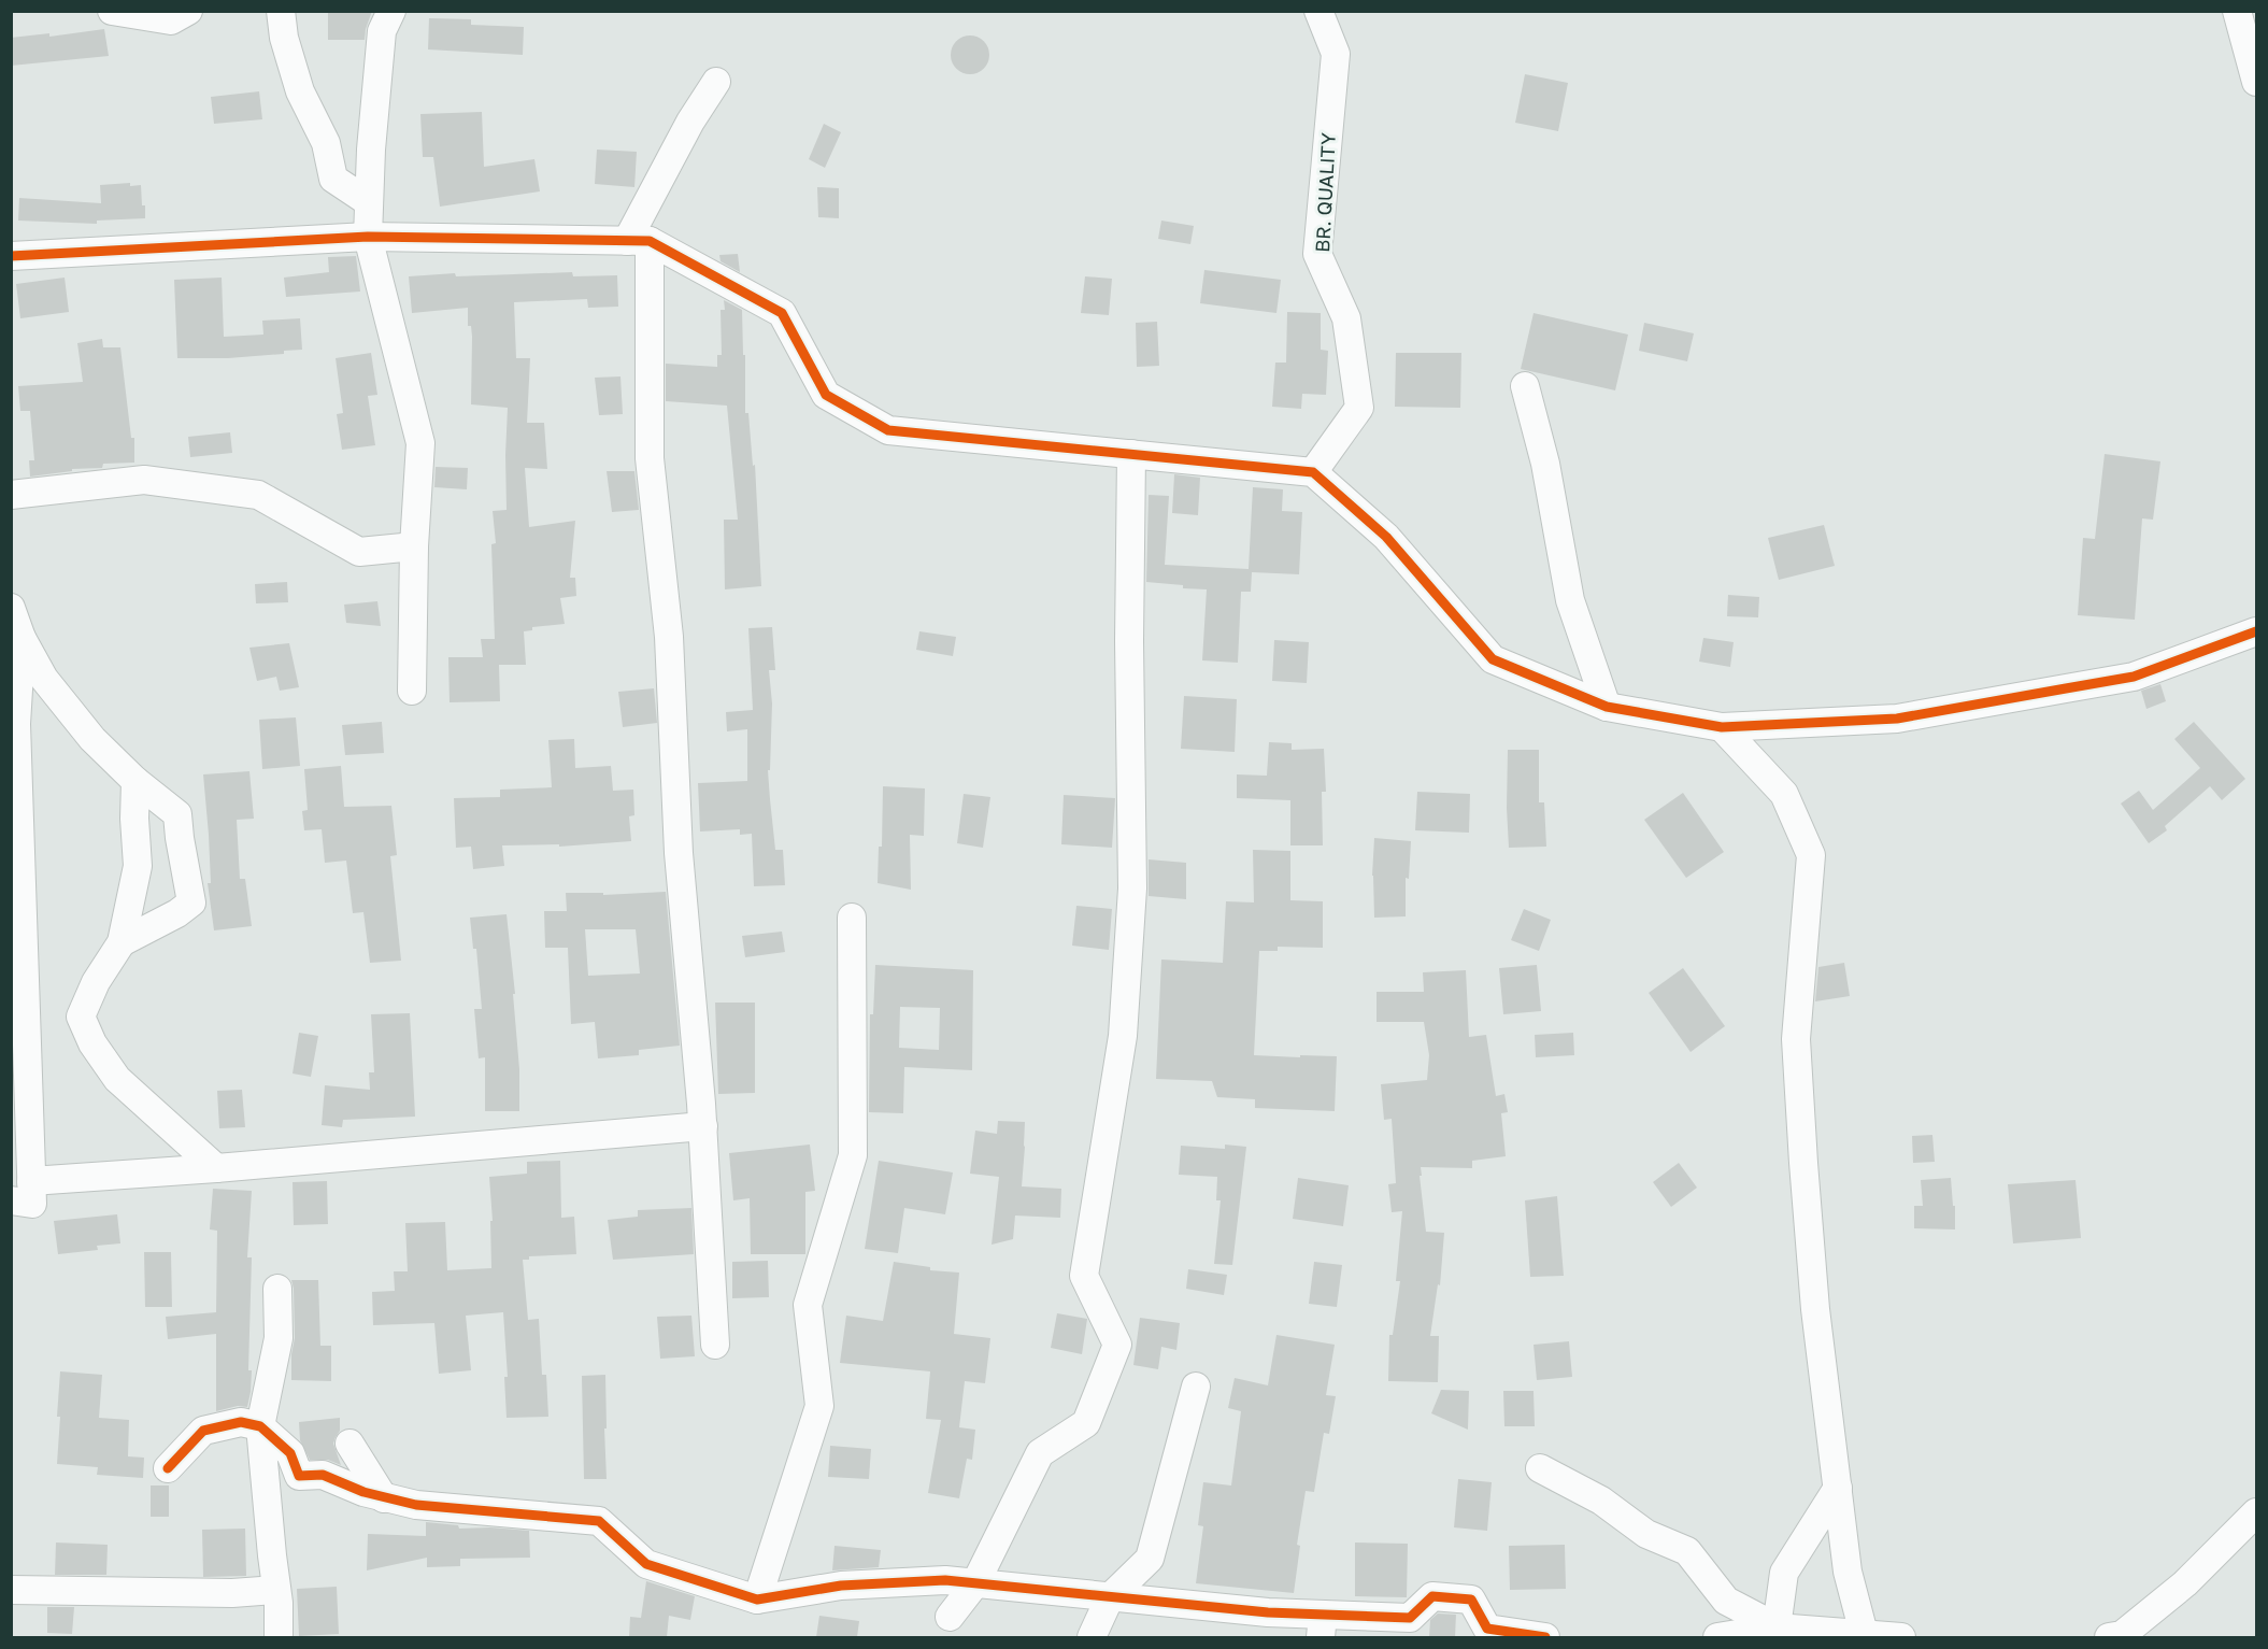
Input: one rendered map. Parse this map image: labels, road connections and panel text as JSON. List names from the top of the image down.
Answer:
{
  "streets": {
    "street": ["BR. QUALITY"]
  }
}
